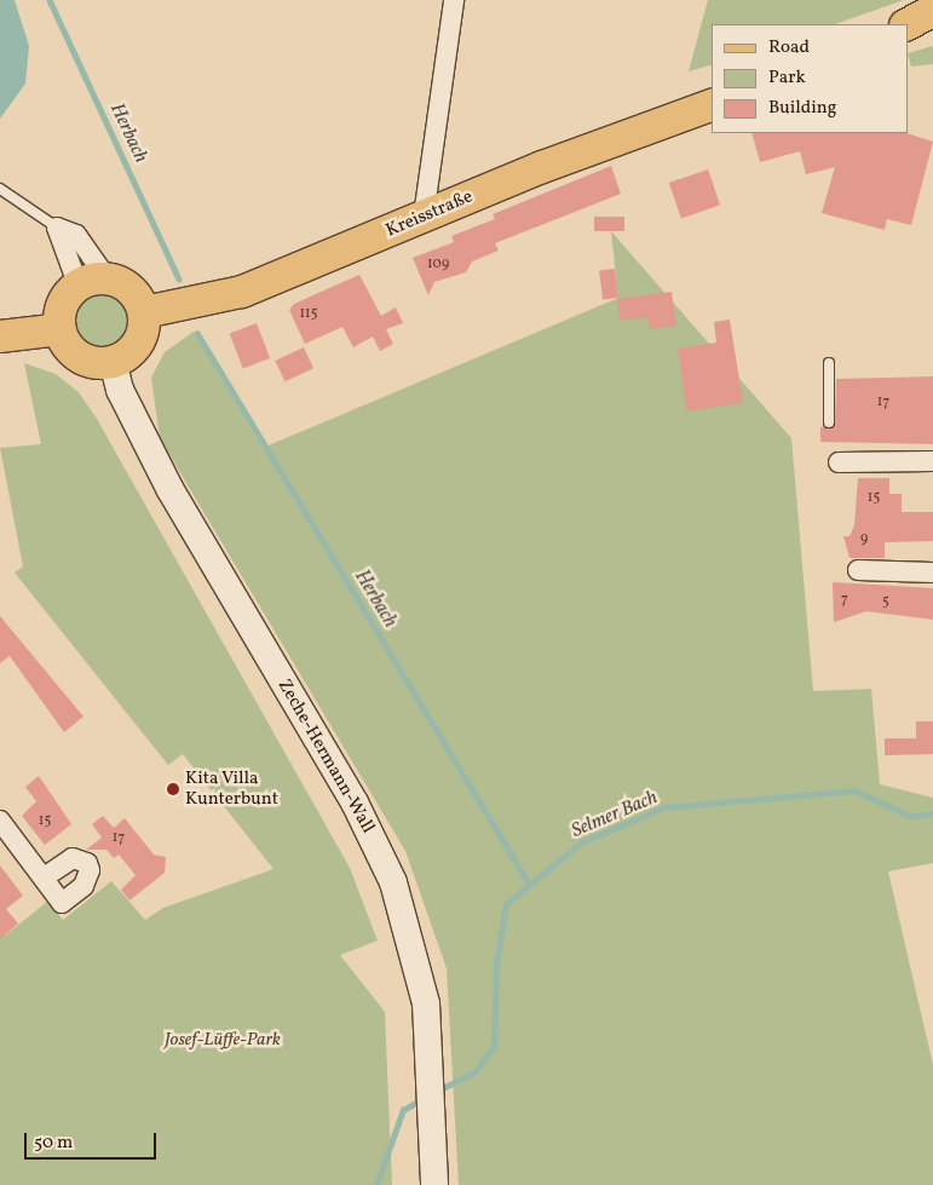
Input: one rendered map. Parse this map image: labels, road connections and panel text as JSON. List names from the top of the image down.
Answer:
{
  "streets": {
    "main road": ["Kreisstraße"],
    "street": ["Zeche-Hermann-Wall"]
  },
  "crossings": [
    ["Kreisstraße", "Zeche-Hermann-Wall"]
  ],
  "water": ["Herbach", "Selmer Bach"],
  "parks": ["Josef-Lüffe-Park"],
  "places": ["Kita Villa Kunterbunt"],
  "house_numbers": [
    "109",
    "115",
    "17",
    "15",
    "9",
    "7",
    "5",
    "15",
    "17"
  ],
  "legend": ["Road", "Park", "Building"],
  "scale_bar": "50 m"
}
